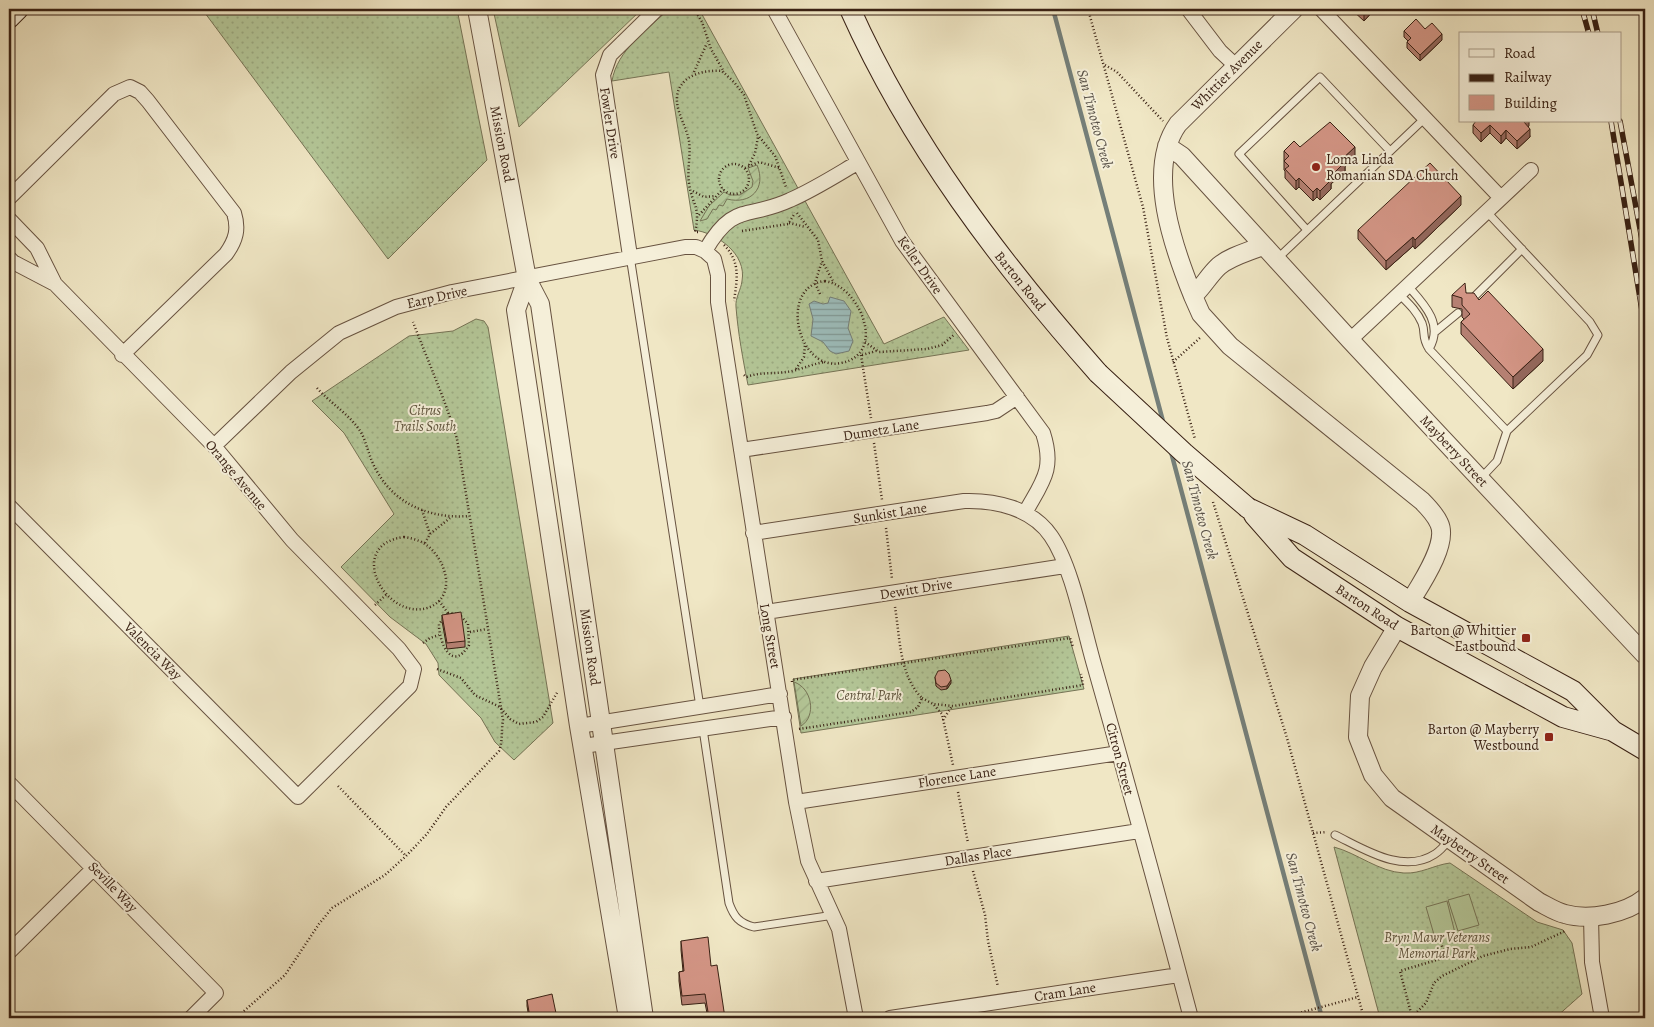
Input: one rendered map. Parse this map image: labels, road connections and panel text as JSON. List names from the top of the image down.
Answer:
{
  "streets": {
    "main road": ["Barton Road"],
    "street": [
      "Whittier Avenue",
      "Fowler Drive",
      "Mission Road",
      "Keller Drive",
      "Earp Drive",
      "Dumetz Lane",
      "Mayberry Street",
      "Orange Avenue",
      "Sunkist Lane",
      "Dewitt Drive",
      "Long Street",
      "Valencia Way",
      "Citron Street",
      "Florence Lane",
      "Dallas Place",
      "Seville Way",
      "Cram Lane"
    ]
  },
  "crossings": [
    ["Whittier Avenue", "Mayberry Street"],
    ["Fowler Drive", "Earp Drive"],
    ["Mission Road", "Earp Drive"],
    ["Keller Drive", "Dumetz Lane"],
    ["Keller Drive", "Sunkist Lane"],
    ["Keller Drive", "Citron Street"],
    ["Barton Road", "Mayberry Street"],
    ["Earp Drive", "Orange Avenue"],
    ["Earp Drive", "Long Street"],
    ["Dumetz Lane", "Long Street"],
    ["Orange Avenue", "Valencia Way"],
    ["Sunkist Lane", "Long Street"],
    ["Sunkist Lane", "Citron Street"],
    ["Dewitt Drive", "Long Street"],
    ["Dewitt Drive", "Citron Street"],
    ["Long Street", "Florence Lane"],
    ["Long Street", "Dallas Place"],
    ["Citron Street", "Florence Lane"],
    ["Citron Street", "Dallas Place"],
    ["Citron Street", "Cram Lane"]
  ],
  "water": ["San Timoteo Creek"],
  "parks": ["Citrus Trails South", "Central Park", "Bryn Mawr Veterans Memorial Park"],
  "places": {
    "other": ["Loma Linda Romanian SDA Church"],
    "transit": ["Barton @ Whittier Eastbound", "Barton @ Mayberry Westbound"]
  },
  "legend": ["Road", "Railway", "Building"]
}
